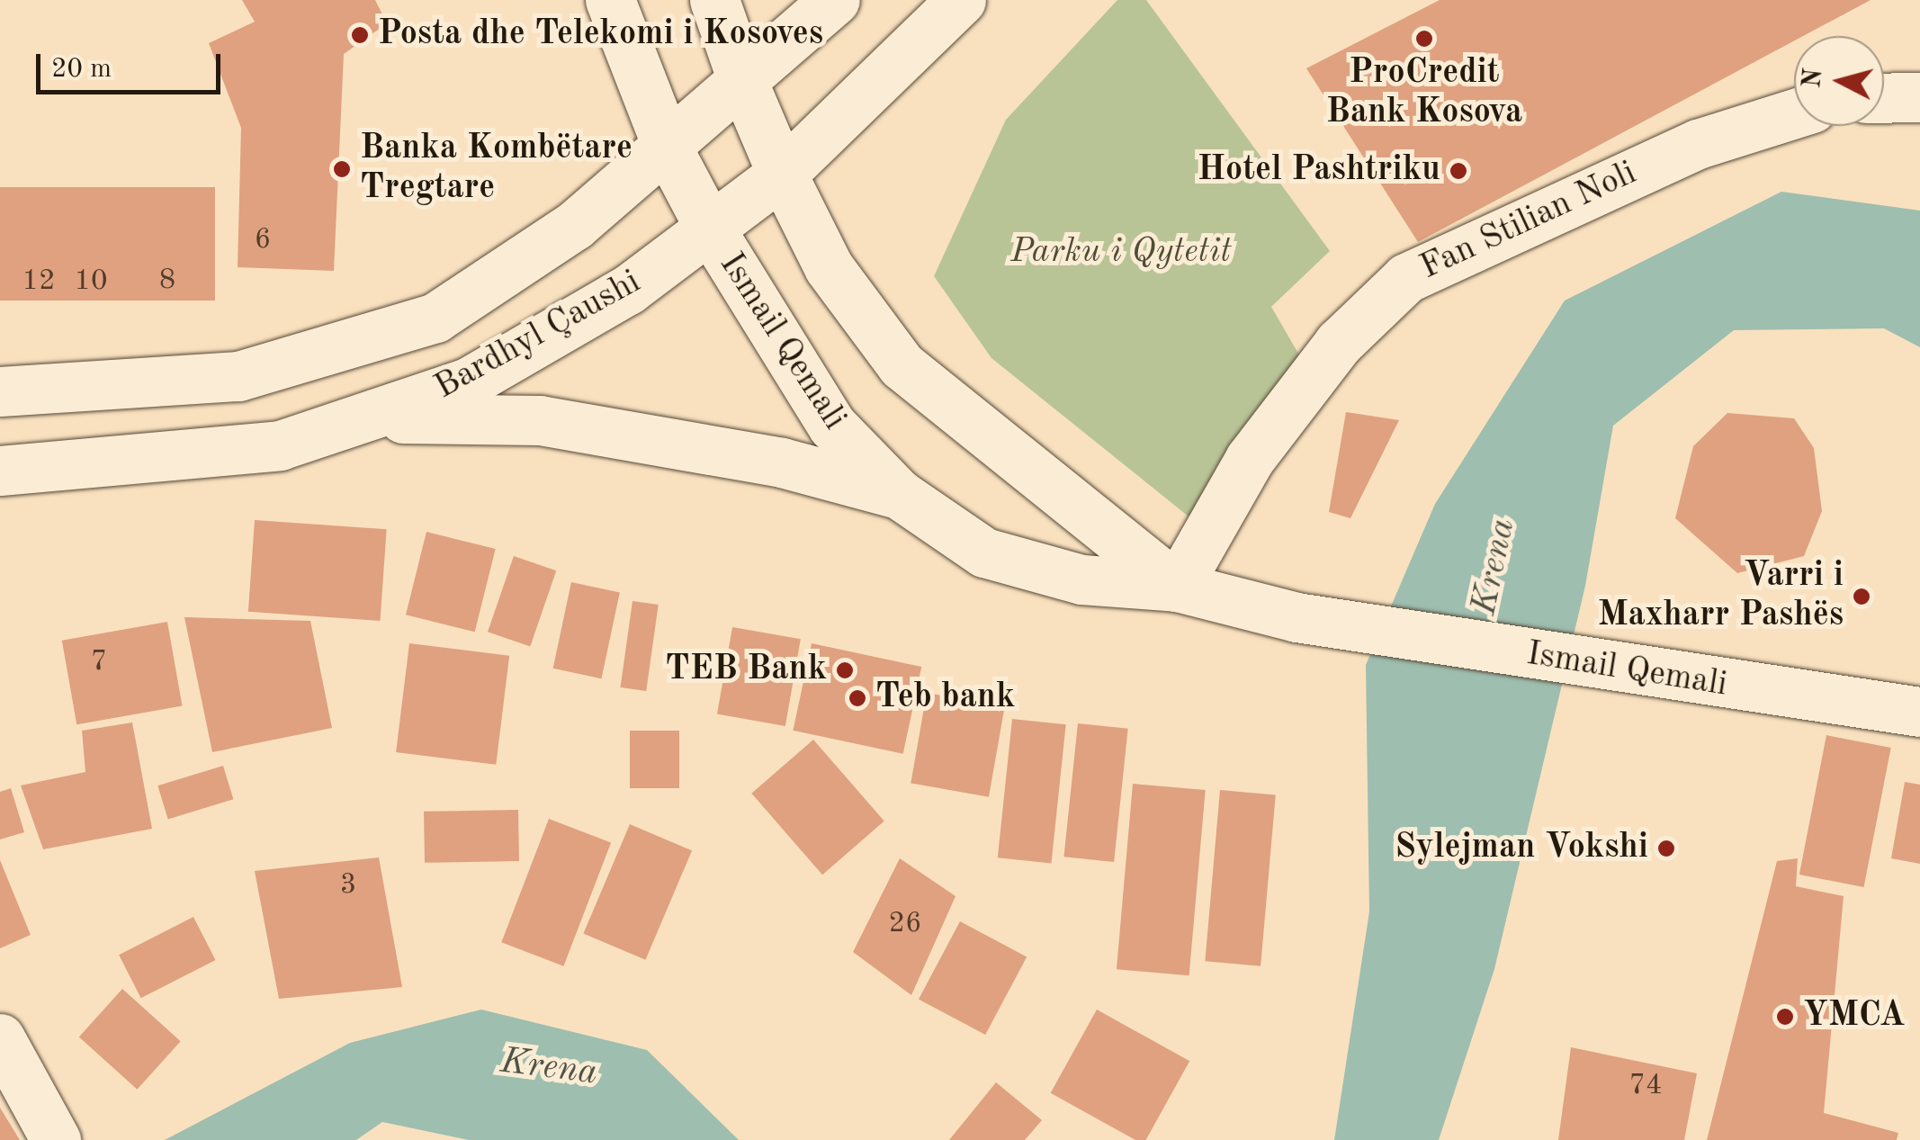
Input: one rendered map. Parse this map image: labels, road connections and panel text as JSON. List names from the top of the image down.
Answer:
{
  "streets": {
    "street": ["Fan Stilian Noli", "Bardhyl Çaushi", "Ismail Qemali"]
  },
  "crossings": [
    ["Fan Stilian Noli", "Ismail Qemali"],
    ["Bardhyl Çaushi", "Ismail Qemali"]
  ],
  "water": ["Krena"],
  "parks": ["Parku i Qytetit"],
  "places": [
    "Posta dhe Telekomi i Kosoves",
    "ProCredit Bank Kosova",
    "Banka Kombëtare Tregtare",
    "Hotel Pashtriku",
    "Varri i Maxharr Pashës",
    "TEB Bank",
    "Teb bank",
    "Sylejman Vokshi",
    "YMCA"
  ],
  "house_numbers": [
    "6",
    "8",
    "12",
    "10",
    "7",
    "3",
    "26",
    "74"
  ],
  "scale_bar": "20 m",
  "north": "left"
}
